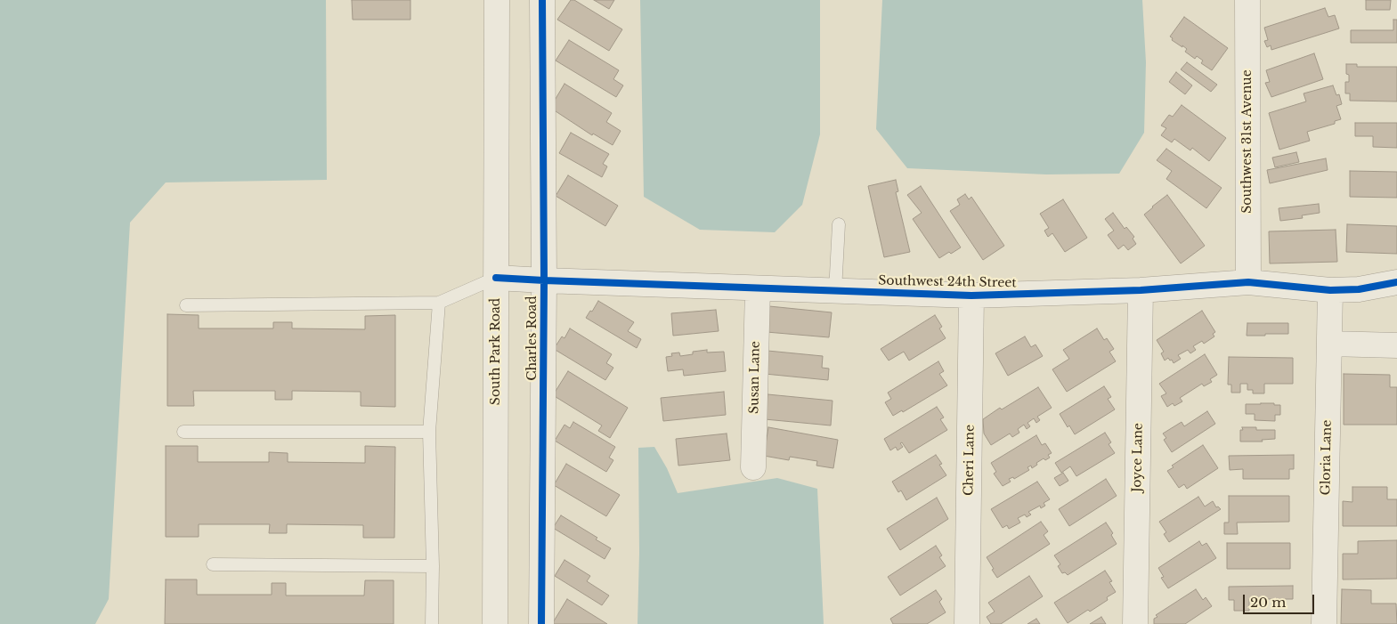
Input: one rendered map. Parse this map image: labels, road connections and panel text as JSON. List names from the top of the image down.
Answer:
{
  "streets": {
    "street": [
      "Southwest 31st Avenue",
      "Southwest 24th Street",
      "Charles Road",
      "South Park Road",
      "Susan Lane",
      "Joyce Lane",
      "Gloria Lane",
      "Cheri Lane"
    ]
  },
  "crossings": [
    ["Southwest 31st Avenue", "Southwest 24th Street"],
    ["Southwest 24th Street", "Charles Road"],
    ["Southwest 24th Street", "South Park Road"],
    ["Southwest 24th Street", "Susan Lane"],
    ["Southwest 24th Street", "Joyce Lane"],
    ["Southwest 24th Street", "Gloria Lane"],
    ["Southwest 24th Street", "Cheri Lane"]
  ],
  "scale_bar": "20 m"
}
